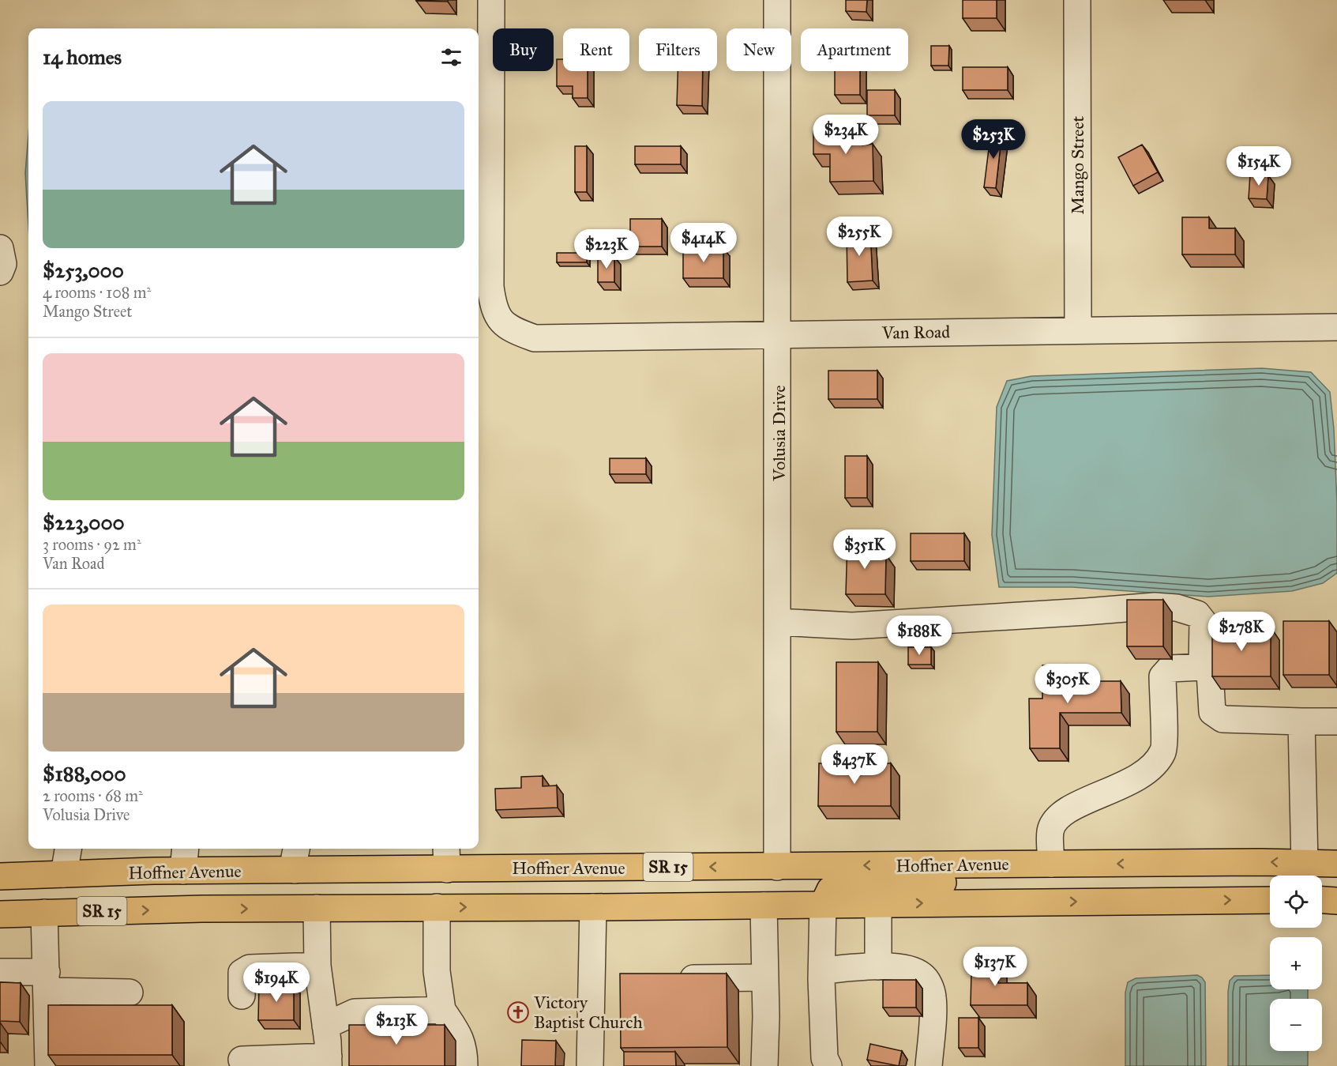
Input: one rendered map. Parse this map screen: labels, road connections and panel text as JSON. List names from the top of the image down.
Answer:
{
  "streets": {
    "main road": ["Hoffner Avenue", "SR 15"],
    "street": ["Mango Street", "Van Road", "Volusia Drive"]
  },
  "crossings": [
    ["Mango Street", "Van Road"],
    ["Van Road", "Volusia Drive"],
    ["Volusia Drive", "Hoffner Avenue"]
  ],
  "places": {
    "church": ["Victory Baptist Church"]
  },
  "page": {
    "chip": [
      "Buy",
      "Rent",
      "Filters",
      "New",
      "Apartment"
    ],
    "heading": "14 homes",
    "list": [
      {
        "name": "$253,000",
        "note": "4 rooms · 108 m² · Mango Street"
      },
      {
        "name": "$223,000",
        "note": "3 rooms · 92 m² · Van Road"
      },
      {
        "name": "$188,000",
        "note": "2 rooms · 68 m² · Volusia Drive"
      }
    ],
    "price": [
      "$234K",
      "$253K",
      "$154K",
      "$255K",
      "$414K",
      "$223K",
      "$351K",
      "$278K",
      "$188K",
      "$305K",
      "$437K",
      "$137K",
      "$194K",
      "$213K"
    ],
    "map_buttons": ["+", "−"]
  }
}
